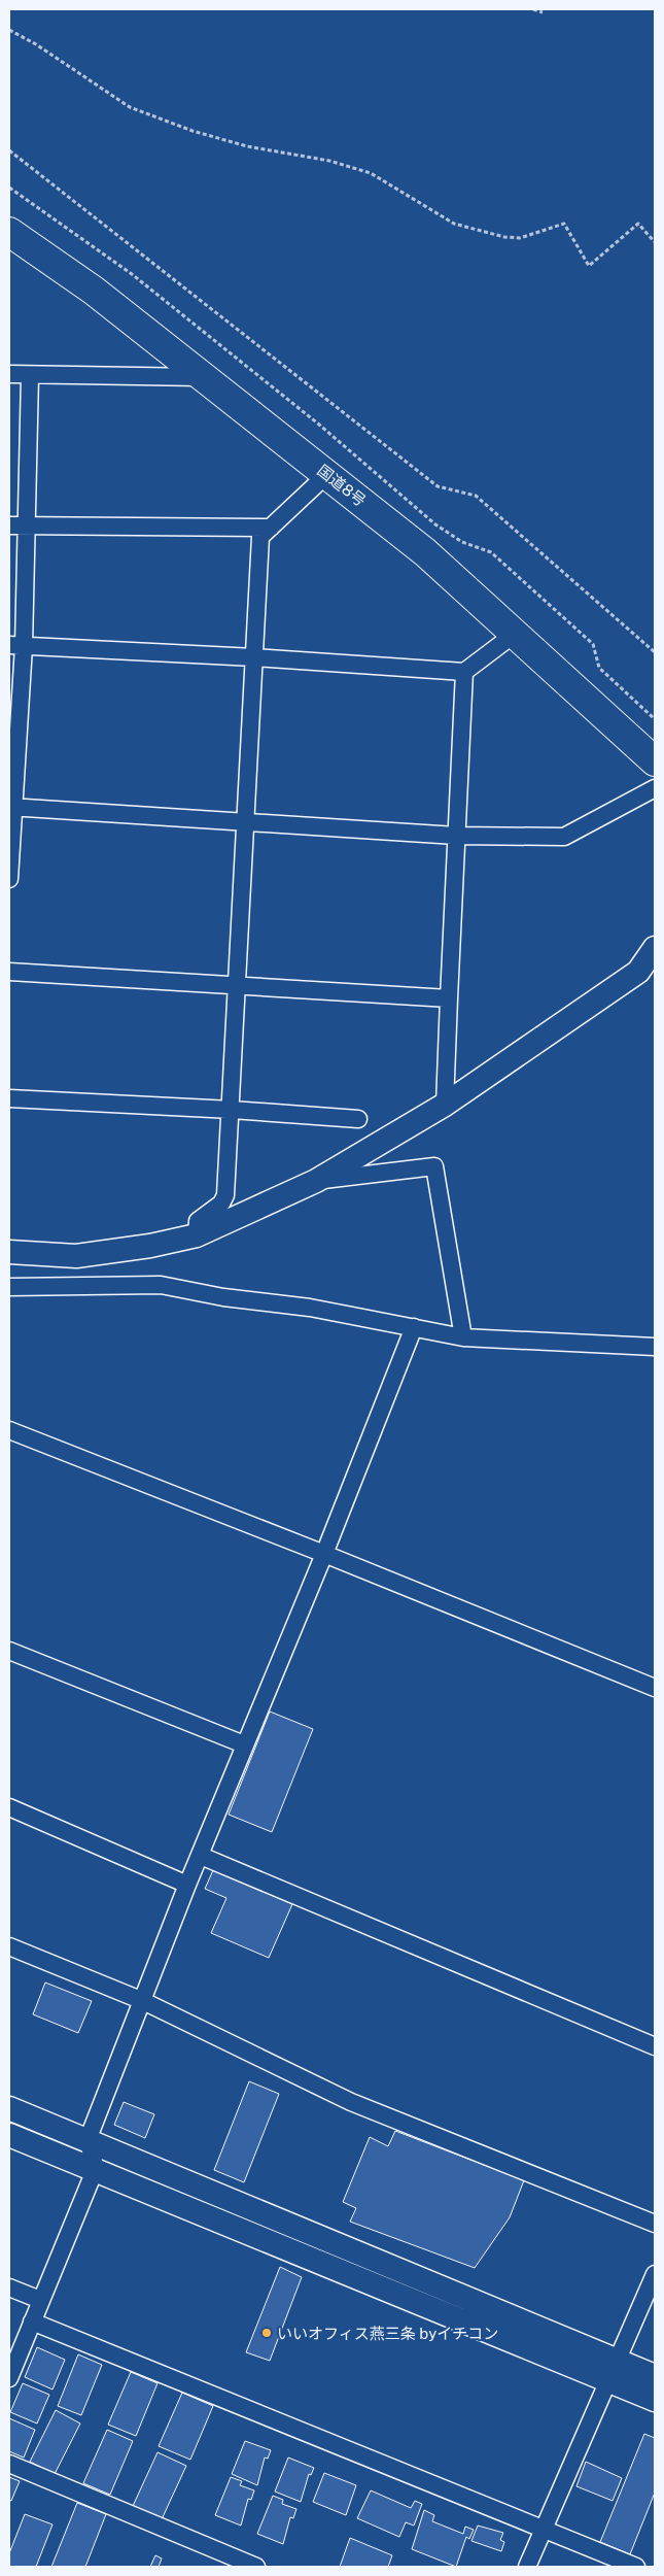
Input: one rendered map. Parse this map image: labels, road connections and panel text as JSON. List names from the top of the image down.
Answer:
{
  "streets": {
    "highway": ["国道8号"]
  },
  "places": ["いいオフィス燕三条 byイチコン"]
}
